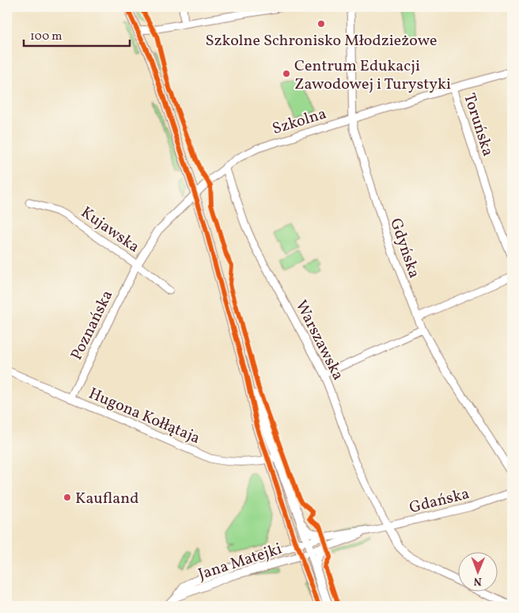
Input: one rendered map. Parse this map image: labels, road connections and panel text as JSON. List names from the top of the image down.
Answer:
{
  "streets": {
    "street": [
      "Szkolna",
      "Toruńska",
      "Kujawska",
      "Gdyńska",
      "Poznańska",
      "Warszawska",
      "Hugona Kołłątaja",
      "Gdańska",
      "Jana Matejki"
    ]
  },
  "crossings": [
    ["Szkolna", "Toruńska"],
    ["Szkolna", "Kujawska"],
    ["Szkolna", "Gdyńska"],
    ["Szkolna", "Poznańska"],
    ["Szkolna", "Warszawska"],
    ["Kujawska", "Poznańska"],
    ["Poznańska", "Hugona Kołłątaja"],
    ["Warszawska", "Gdańska"],
    ["Gdańska", "Jana Matejki"]
  ],
  "places": ["Szkolne Schronisko Młodzieżowe", "Centrum Edukacji Zawodowej i Turystyki", "Kaufland"],
  "scale_bar": "100 m",
  "north": "bottom"
}
